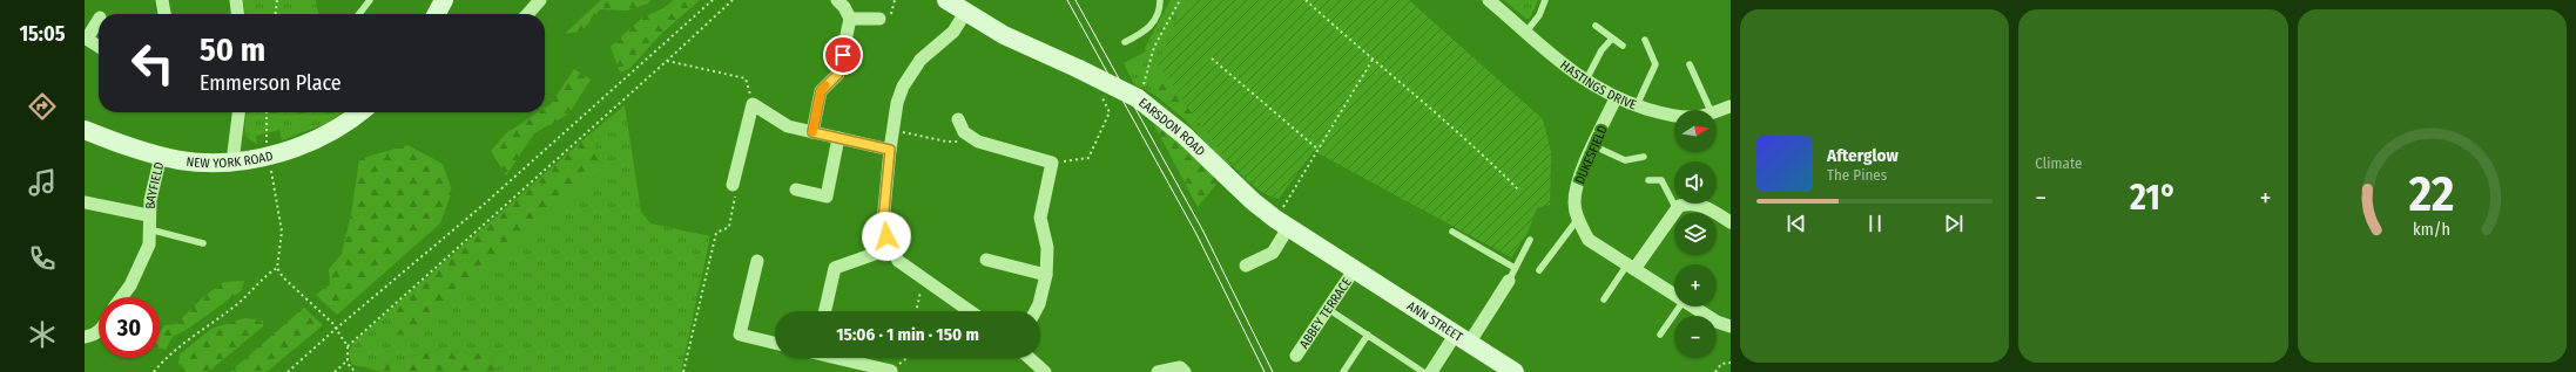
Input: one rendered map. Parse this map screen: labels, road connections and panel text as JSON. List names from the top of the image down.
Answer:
{
  "streets": {
    "street": [
      "HASTINGS DRIVE",
      "EARSDON ROAD",
      "DUKESFIELD",
      "NEW YORK ROAD",
      "BAYFIELD",
      "ABBEY TERRACE",
      "ANN STREET"
    ]
  },
  "crossings": [
    ["HASTINGS DRIVE", "DUKESFIELD"],
    ["EARSDON ROAD", "ABBEY TERRACE"],
    ["EARSDON ROAD", "ANN STREET"],
    ["NEW YORK ROAD", "BAYFIELD"],
    ["ABBEY TERRACE", "ANN STREET"]
  ],
  "north": "right",
  "page": {
    "tabs": "15:05",
    "tile": "Climate",
    "turn": ["50 m", "Emmerson Place"],
    "map_buttons": ["+", "−"],
    "song": ["Afterglow", "The Pines"],
    "heat": ["−", "21°", "+"],
    "limit": "30",
    "trip": "15:06 · 1 min · 150 m",
    "gauge": ["22", "km/h"]
  }
}
